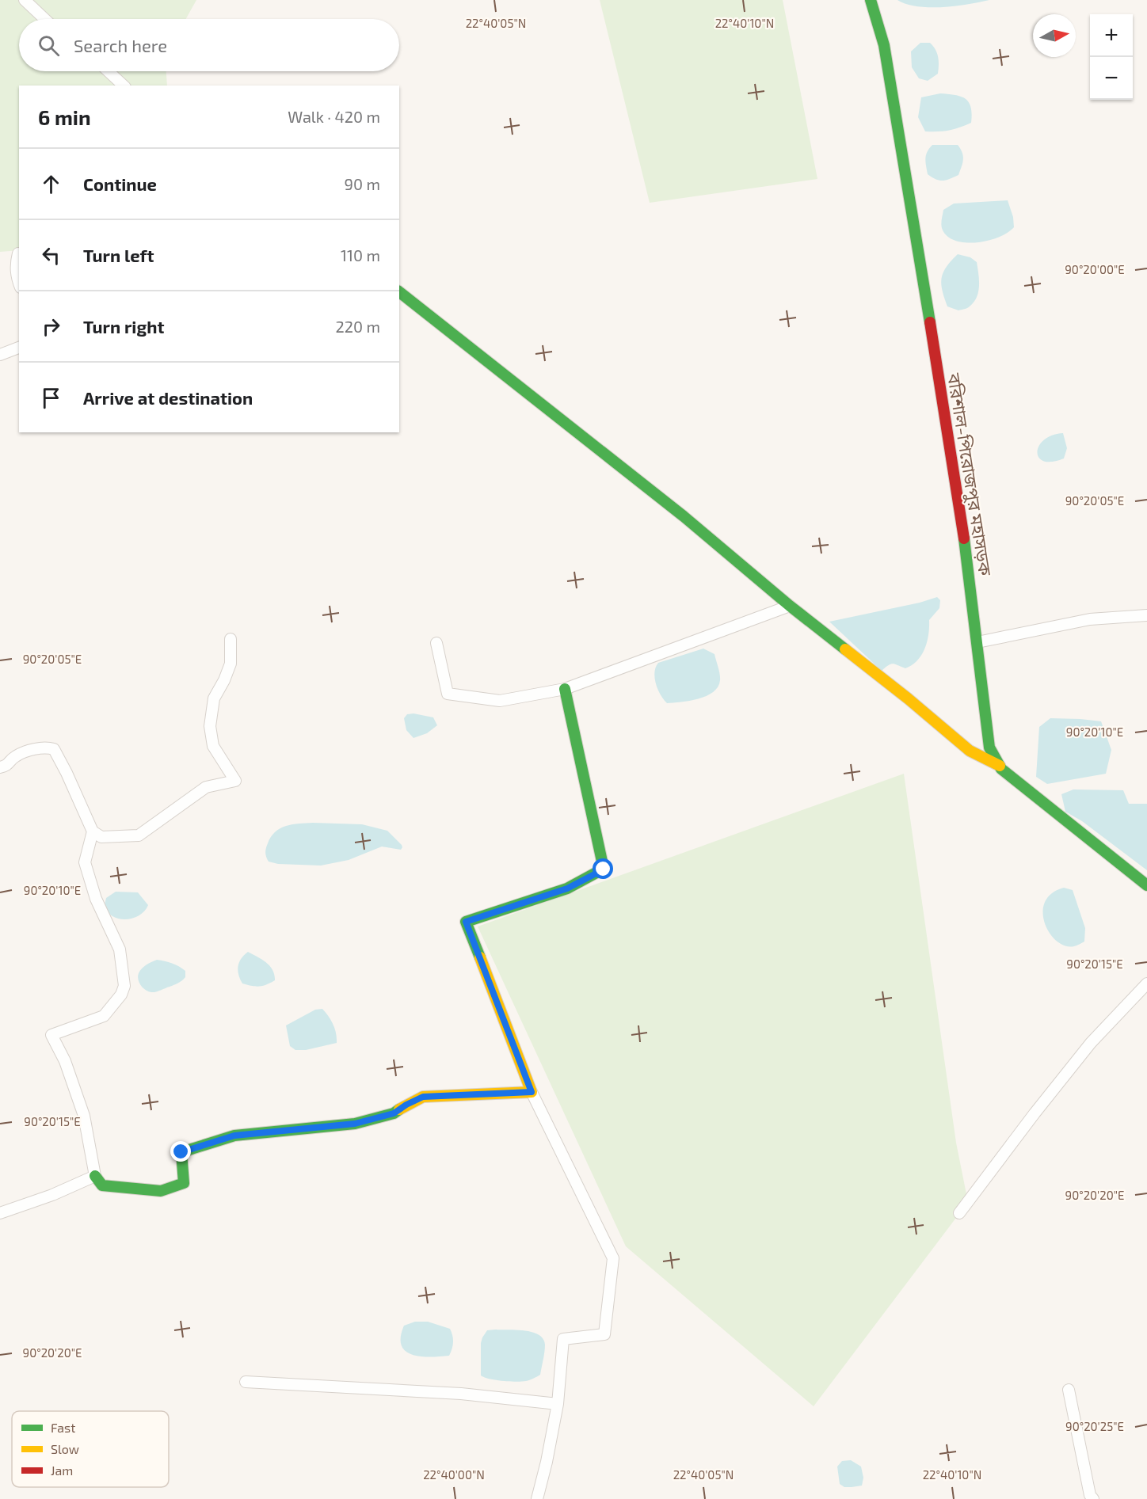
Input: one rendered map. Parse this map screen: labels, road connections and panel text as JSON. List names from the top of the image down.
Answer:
{
  "streets": {
    "main road": ["বরিশাল-পিরোজপুর মহাসড়ক"]
  },
  "legend": ["Fast", "Slow", "Jam"],
  "north": "right",
  "page": {
    "map_buttons": ["+", "−"],
    "search": "Search here",
    "heading": ["6 min", "Walk · 420 m"],
    "list": [
      ["Continue", "90 m"],
      ["Turn left", "110 m"],
      ["Turn right", "220 m"],
      "Arrive at destination"
    ]
  },
  "coordinates": [
    "22°40'05\"N",
    "22°40'10\"N",
    "90°20'00\"E",
    "90°20'05\"E",
    "90°20'10\"E",
    "90°20'15\"E",
    "90°20'20\"E",
    "90°20'25\"E",
    "22°40'00\"N"
  ]
}
